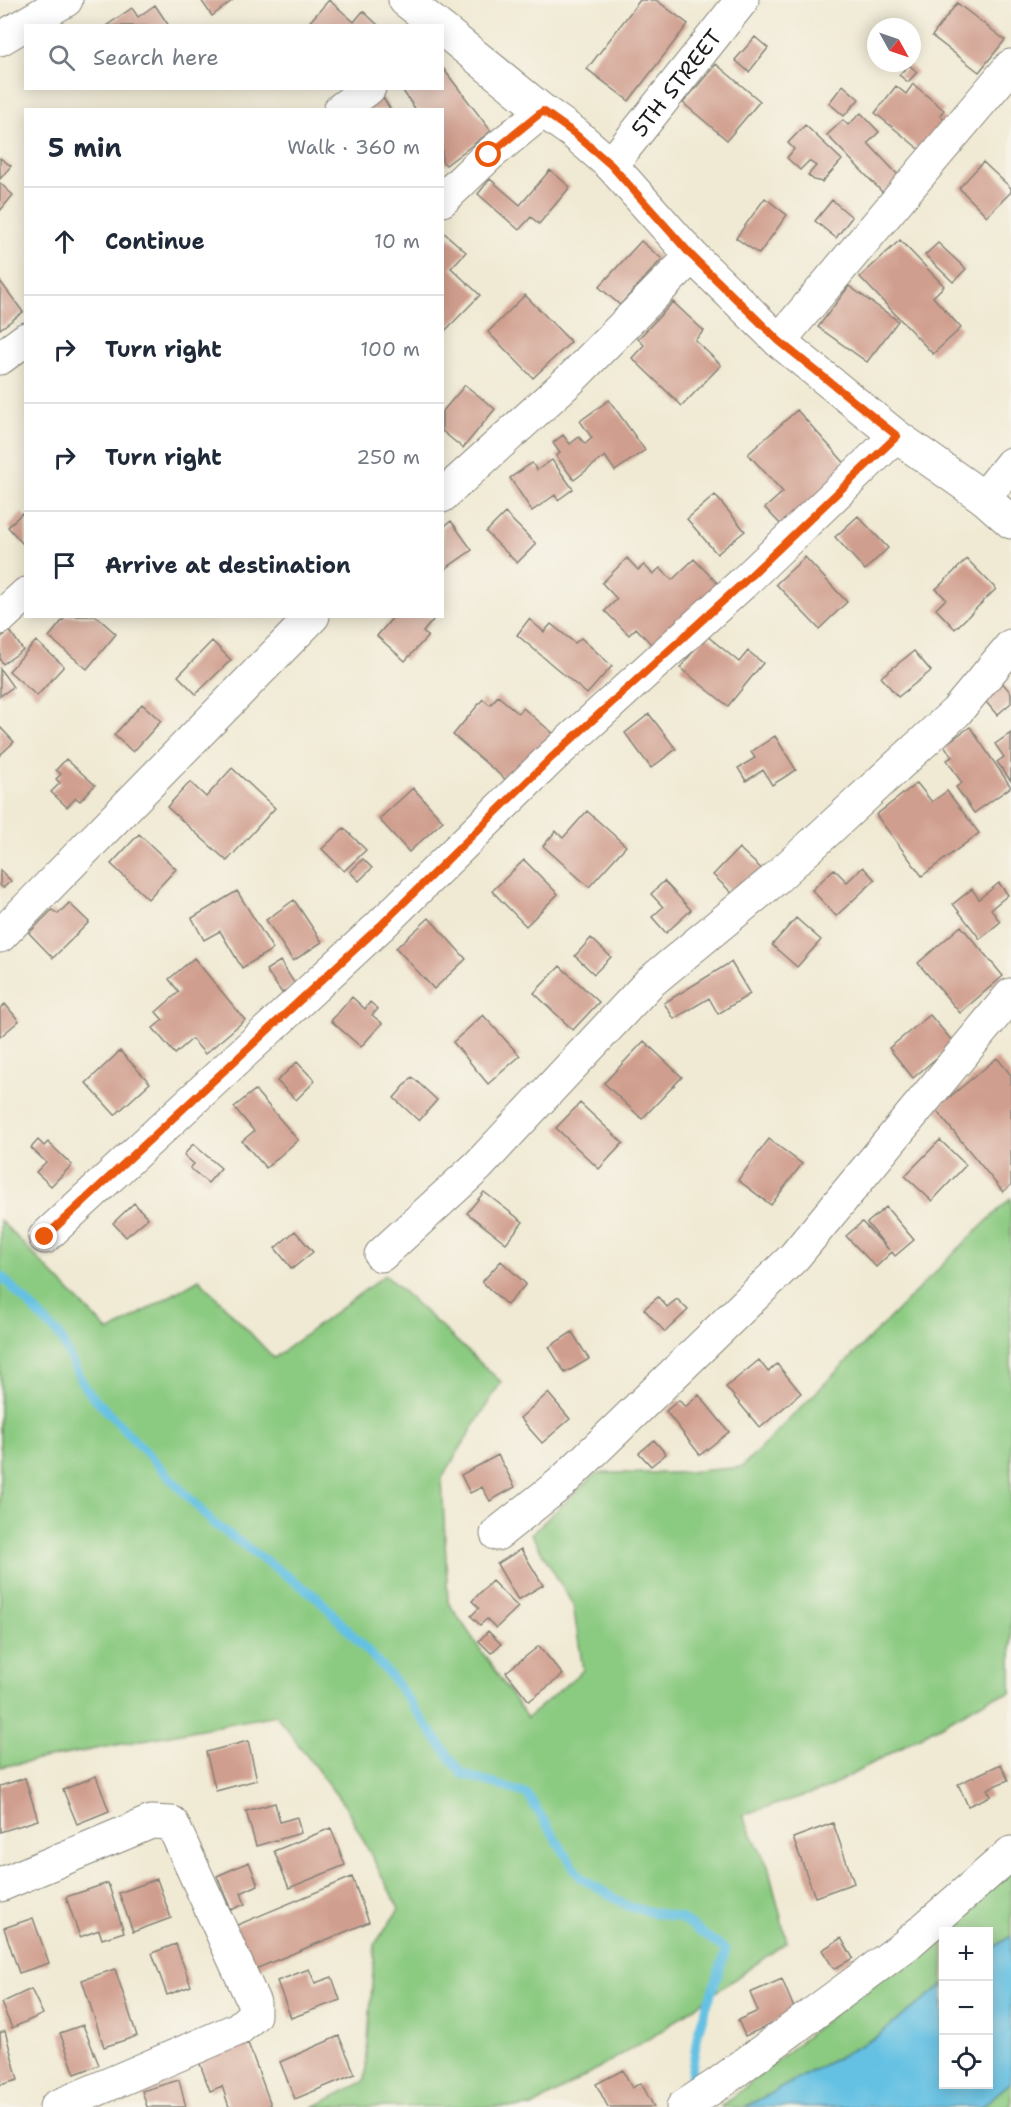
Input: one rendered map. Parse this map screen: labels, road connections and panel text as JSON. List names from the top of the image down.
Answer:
{
  "streets": {
    "street": ["5TH STREET"]
  },
  "north": "bottom right",
  "page": {
    "search": "Search here",
    "heading": ["5 min", "Walk · 360 m"],
    "list": [
      ["Continue", "10 m"],
      ["Turn right", "100 m"],
      ["Turn right", "250 m"],
      "Arrive at destination"
    ],
    "map_buttons": ["+", "−"]
  }
}
